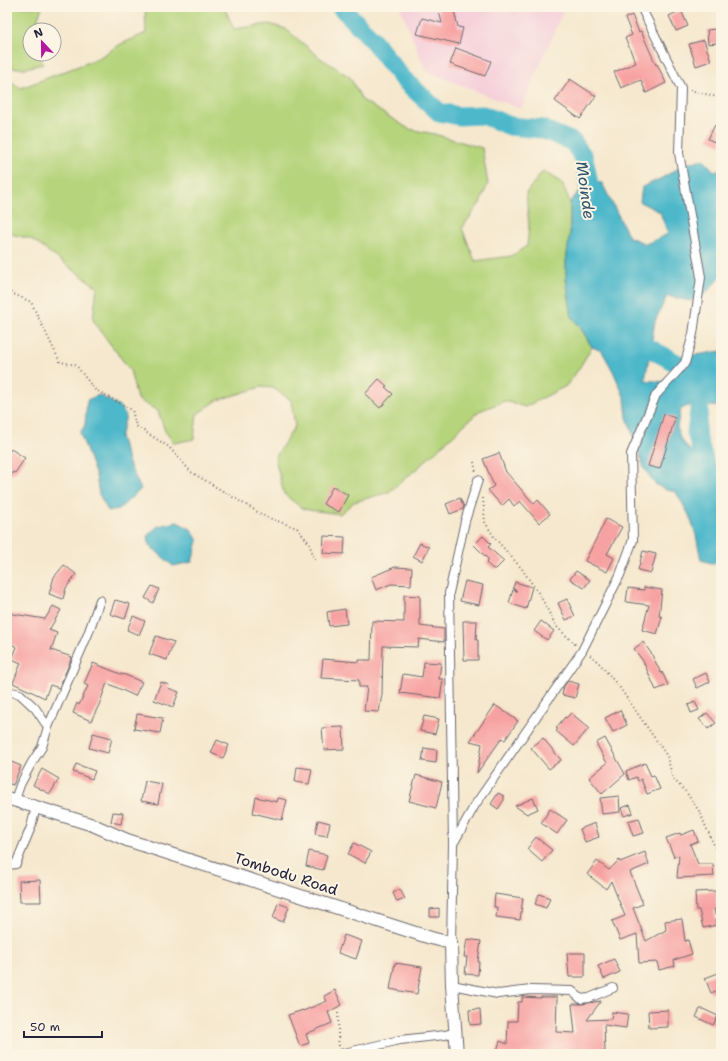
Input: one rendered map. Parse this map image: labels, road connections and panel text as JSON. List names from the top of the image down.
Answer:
{
  "streets": {
    "main road": ["Tombodu Road"]
  },
  "water": ["Moinde"],
  "scale_bar": "50 m",
  "north": "top"
}
